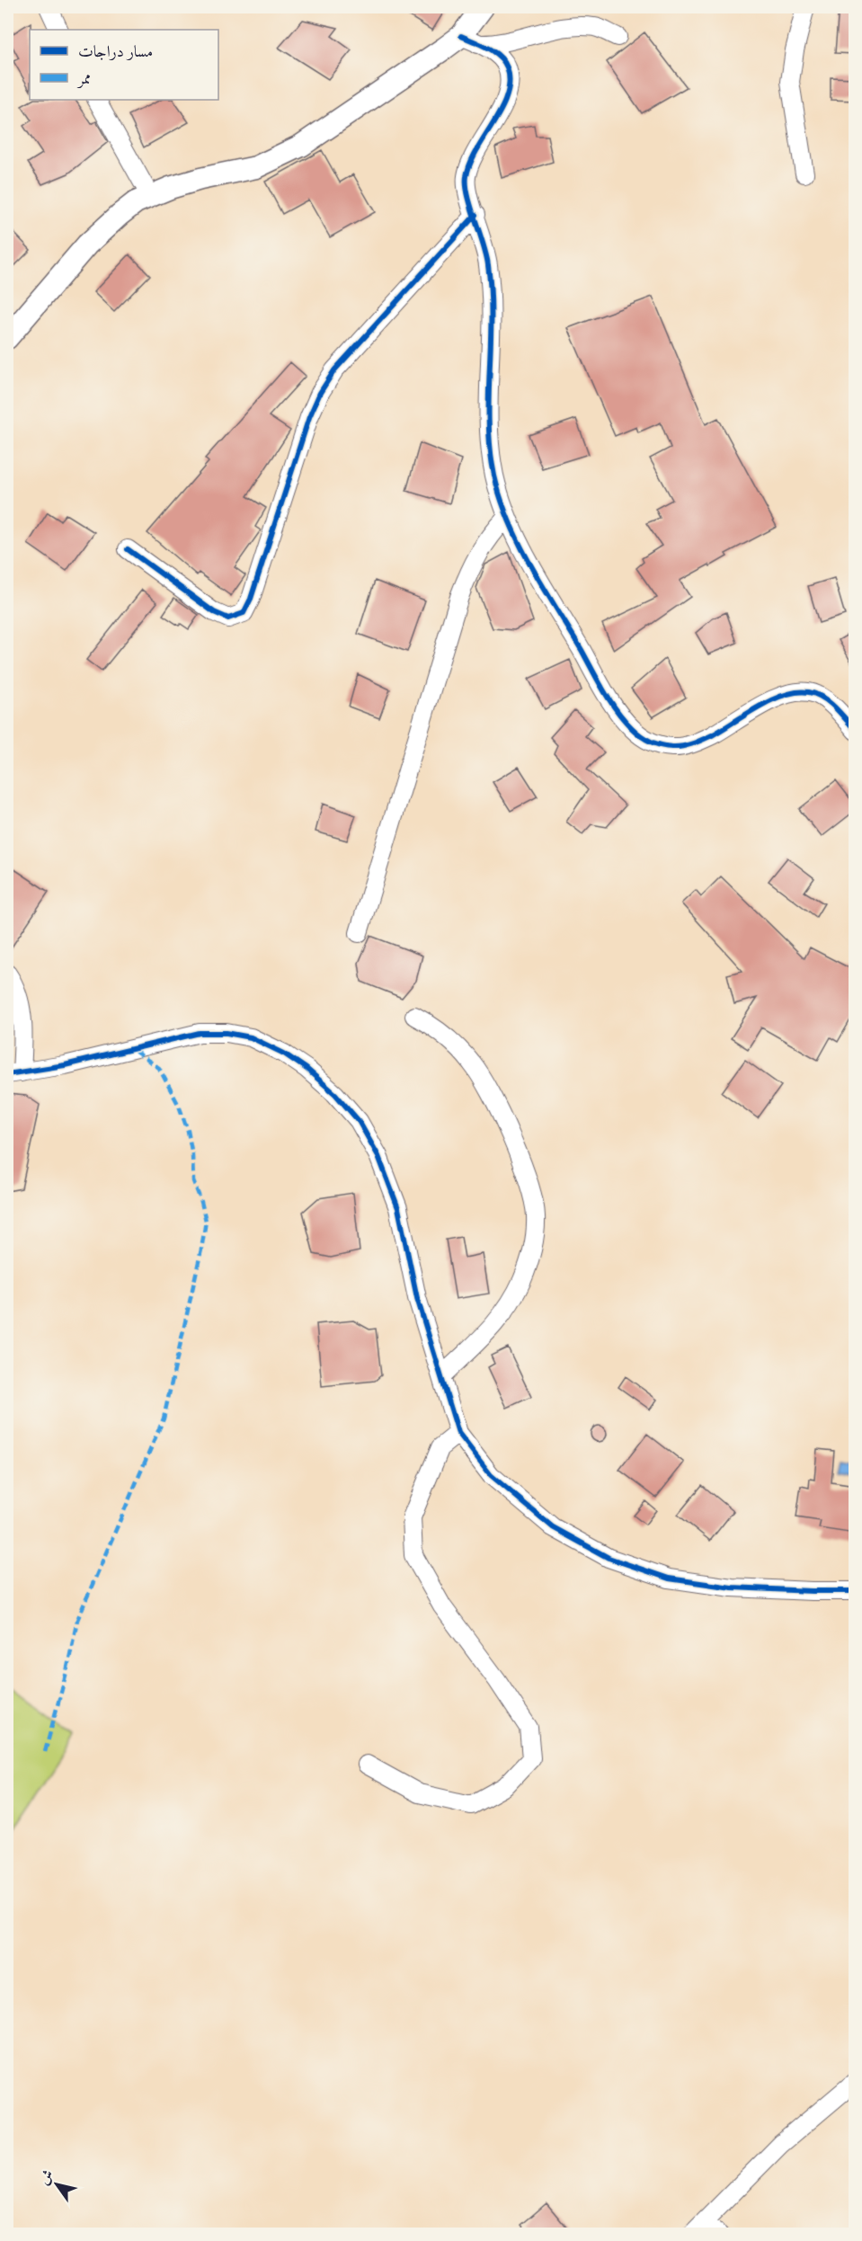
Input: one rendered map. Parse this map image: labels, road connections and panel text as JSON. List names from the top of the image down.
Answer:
{
  "legend": ["مسار دراجات", "ممر"],
  "north": "top left"
}
